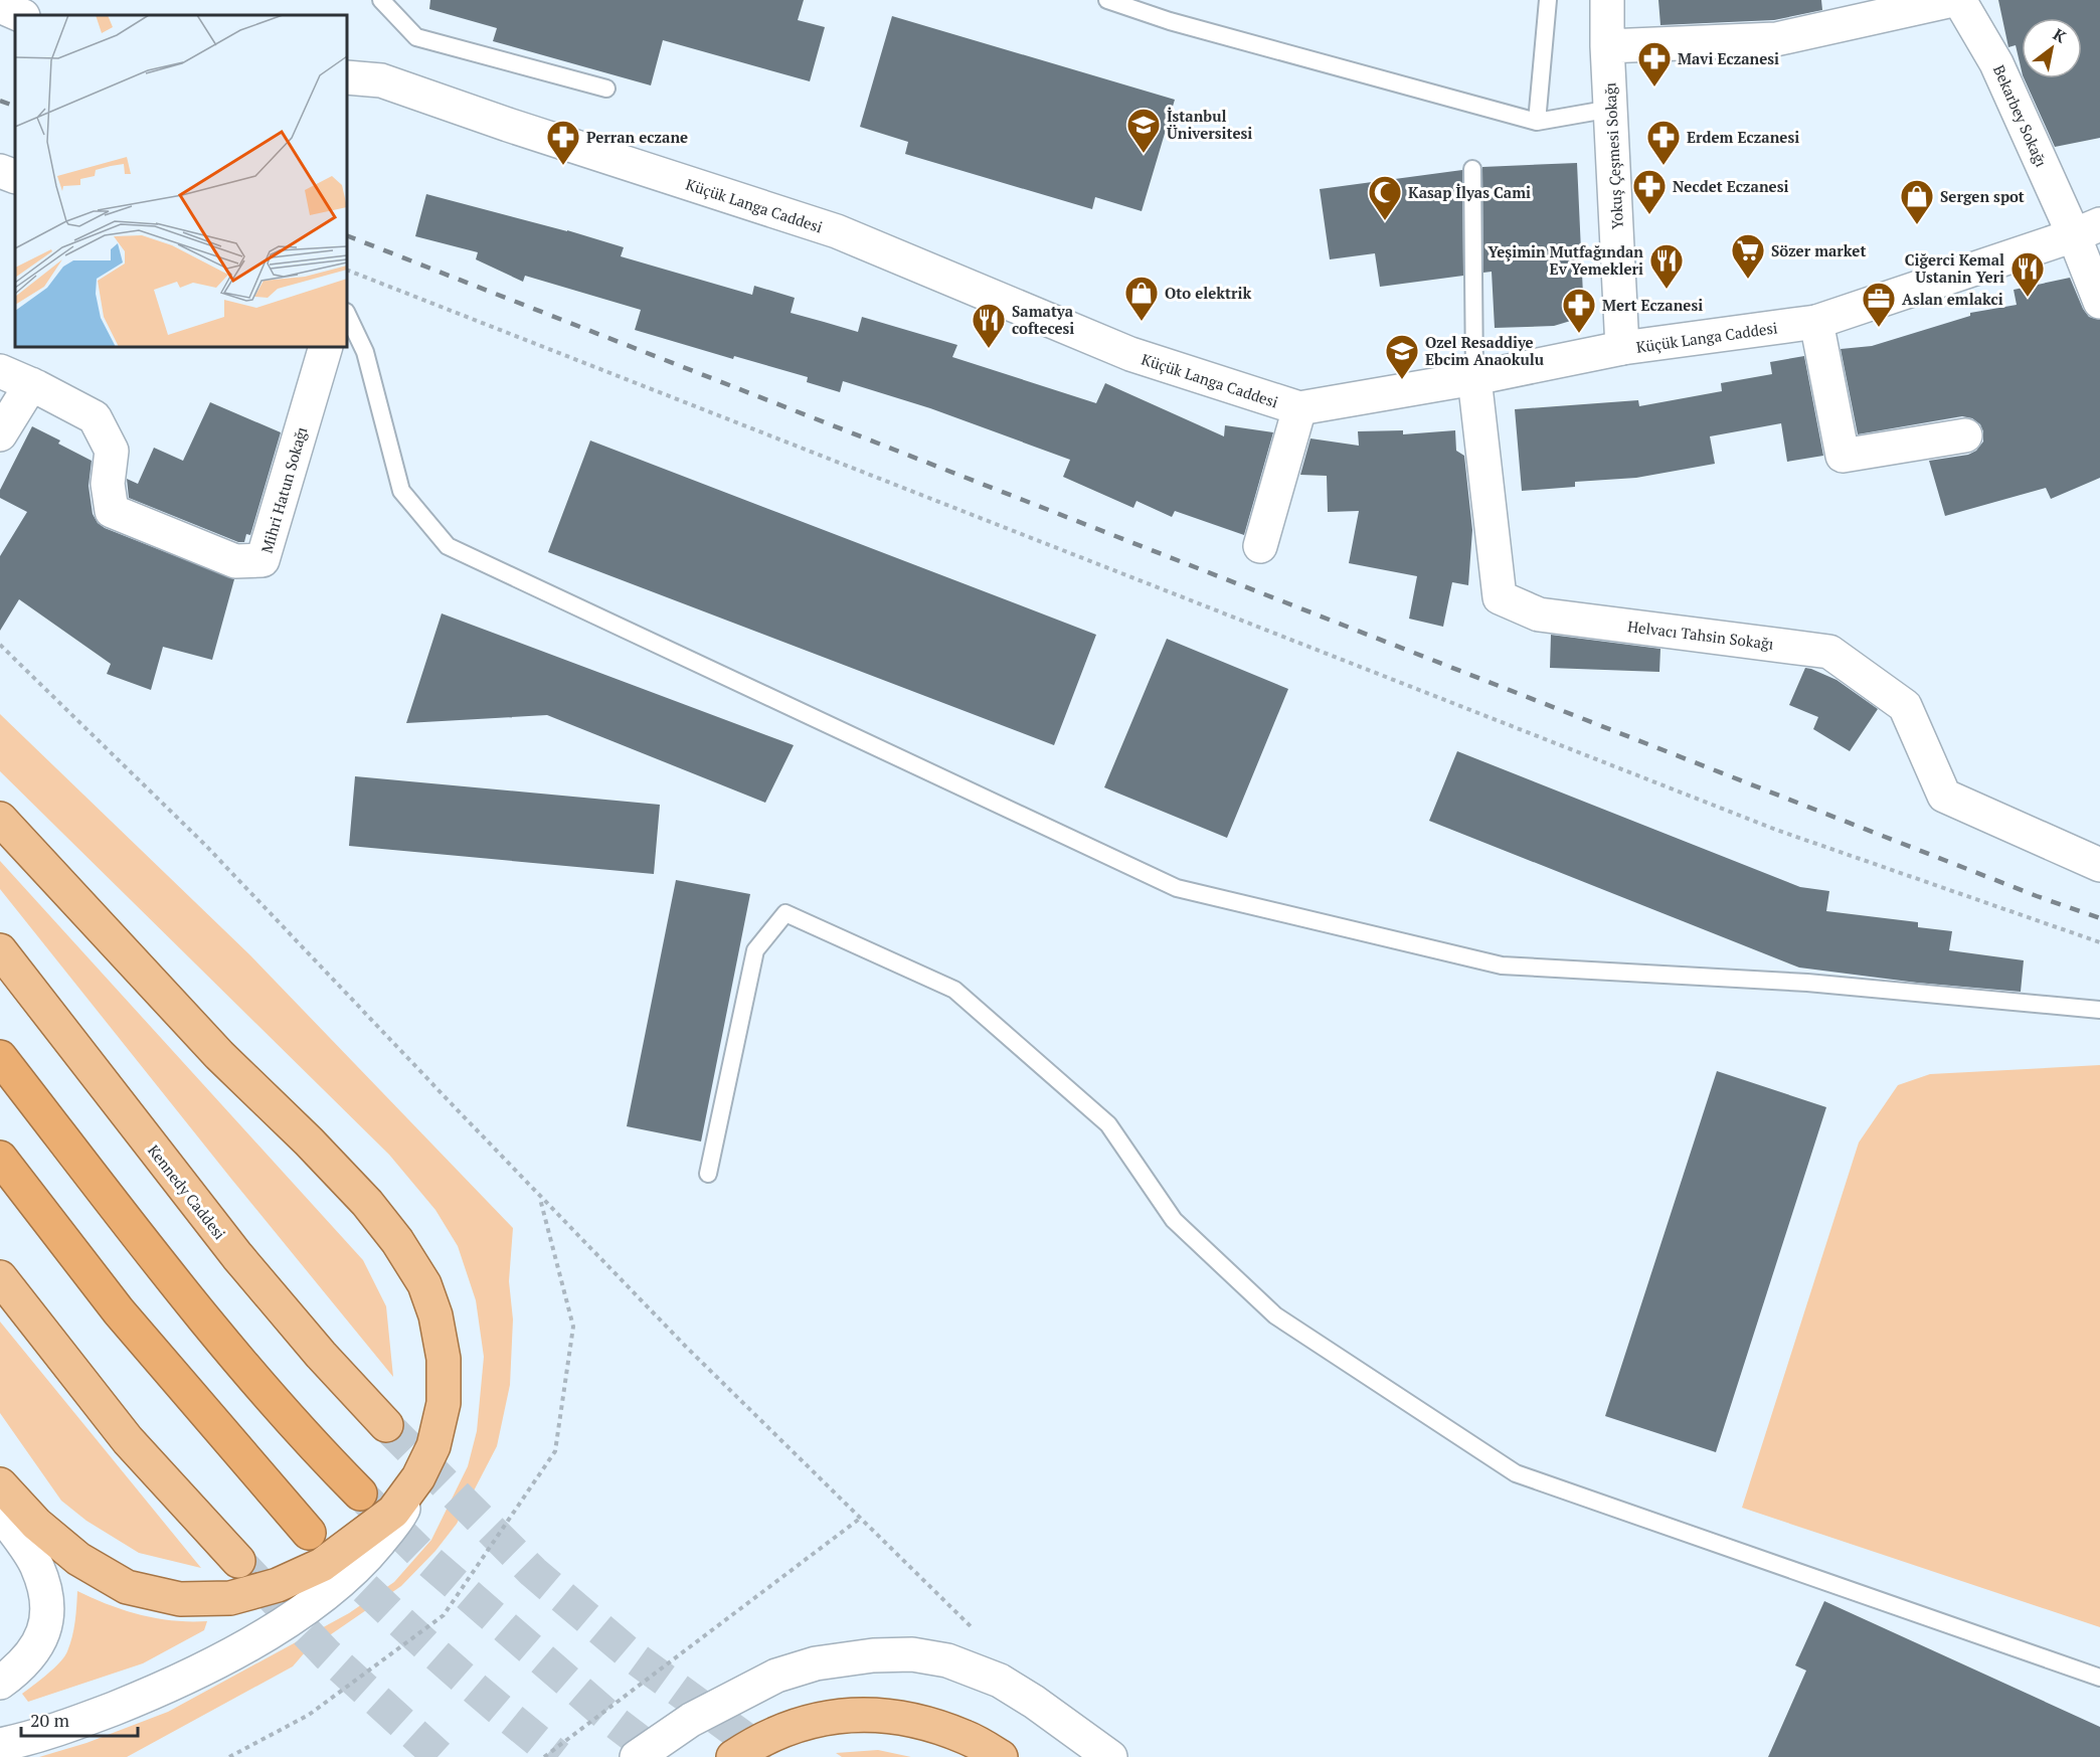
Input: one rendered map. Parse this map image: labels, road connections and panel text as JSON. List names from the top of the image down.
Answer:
{
  "streets": {
    "main road": ["Kennedy Caddesi"],
    "street": [
      "Bekarbey Sokağı",
      "Yokuş Çeşmesi Sokağı",
      "Küçük Langa Caddesi",
      "Mihri Hatun Sokağı",
      "Helvacı Tahsin Sokağı"
    ]
  },
  "crossings": [
    ["Bekarbey Sokağı", "Küçük Langa Caddesi"],
    ["Yokuş Çeşmesi Sokağı", "Küçük Langa Caddesi"],
    ["Küçük Langa Caddesi", "Helvacı Tahsin Sokağı"]
  ],
  "places": {
    "pharmacy": [
      "Mavi Eczanesi",
      "Perran eczane",
      "Erdem Eczanesi",
      "Necdet Eczanesi",
      "Mert Eczanesi"
    ],
    "school or university": ["İstanbul Üniversitesi", "Ozel Resaddiye Ebcim Anaokulu"],
    "mosque": ["Kasap İlyas Cami"],
    "shop": ["Sergen spot", "Oto elektrik"],
    "supermarket": ["Sözer market"],
    "restaurant": ["Yeşimin Mutfağından Ev Yemekleri", "Ciğerci Kemal Ustanin Yeri", "Samatya coftecesi"],
    "office": ["Aslan emlakci"]
  },
  "scale_bar": "20 m",
  "north": "top right"
}
